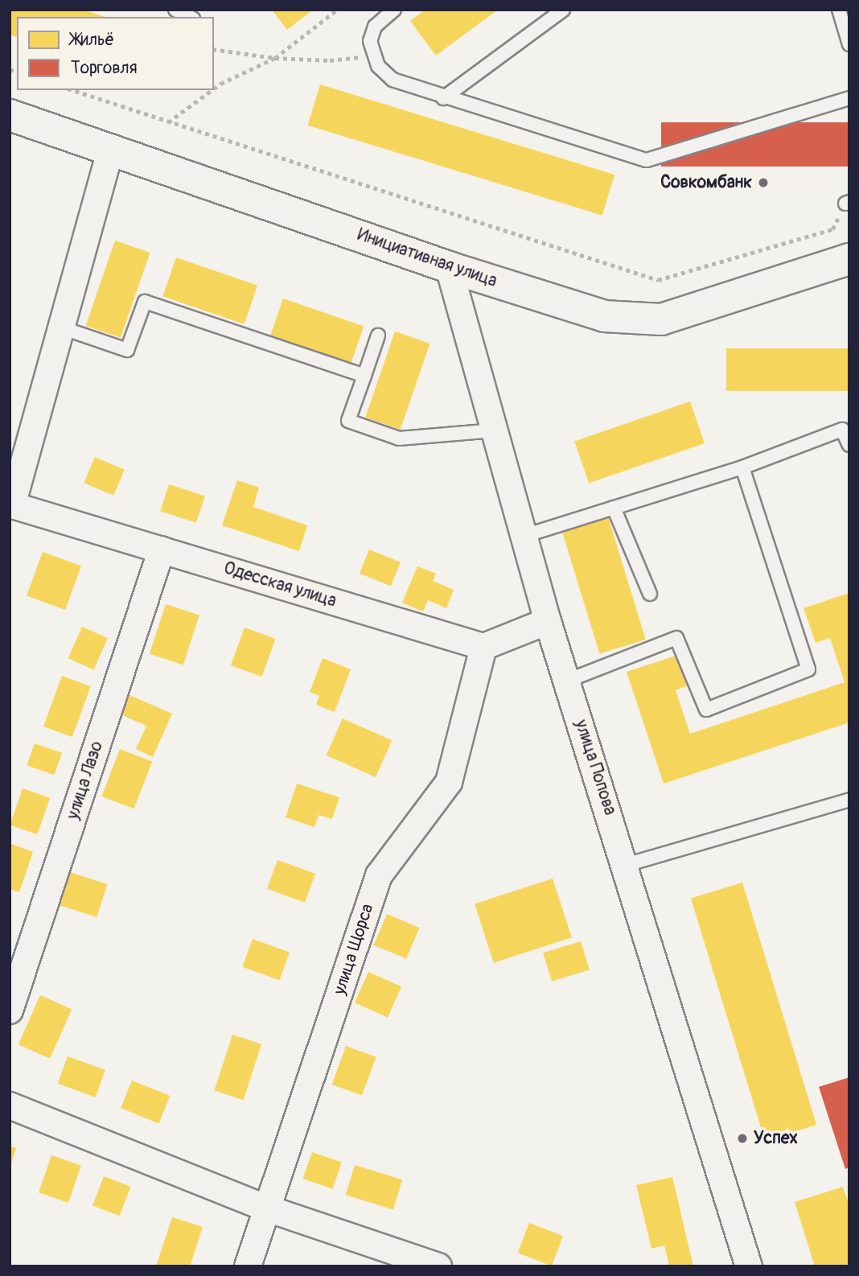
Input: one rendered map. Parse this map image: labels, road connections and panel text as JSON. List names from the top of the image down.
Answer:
{
  "streets": {
    "main road": ["Инициативная улица"],
    "street": [
      "Одесская улица",
      "улица Попова",
      "улица Лазо",
      "улица Щорса"
    ]
  },
  "crossings": [
    ["Инициативная улица", "улица Попова"],
    ["Одесская улица", "улица Лазо"],
    ["Одесская улица", "улица Щорса"]
  ],
  "places": ["Совкомбанк", "Успех"],
  "legend": ["Жильё", "Торговля"]
}
